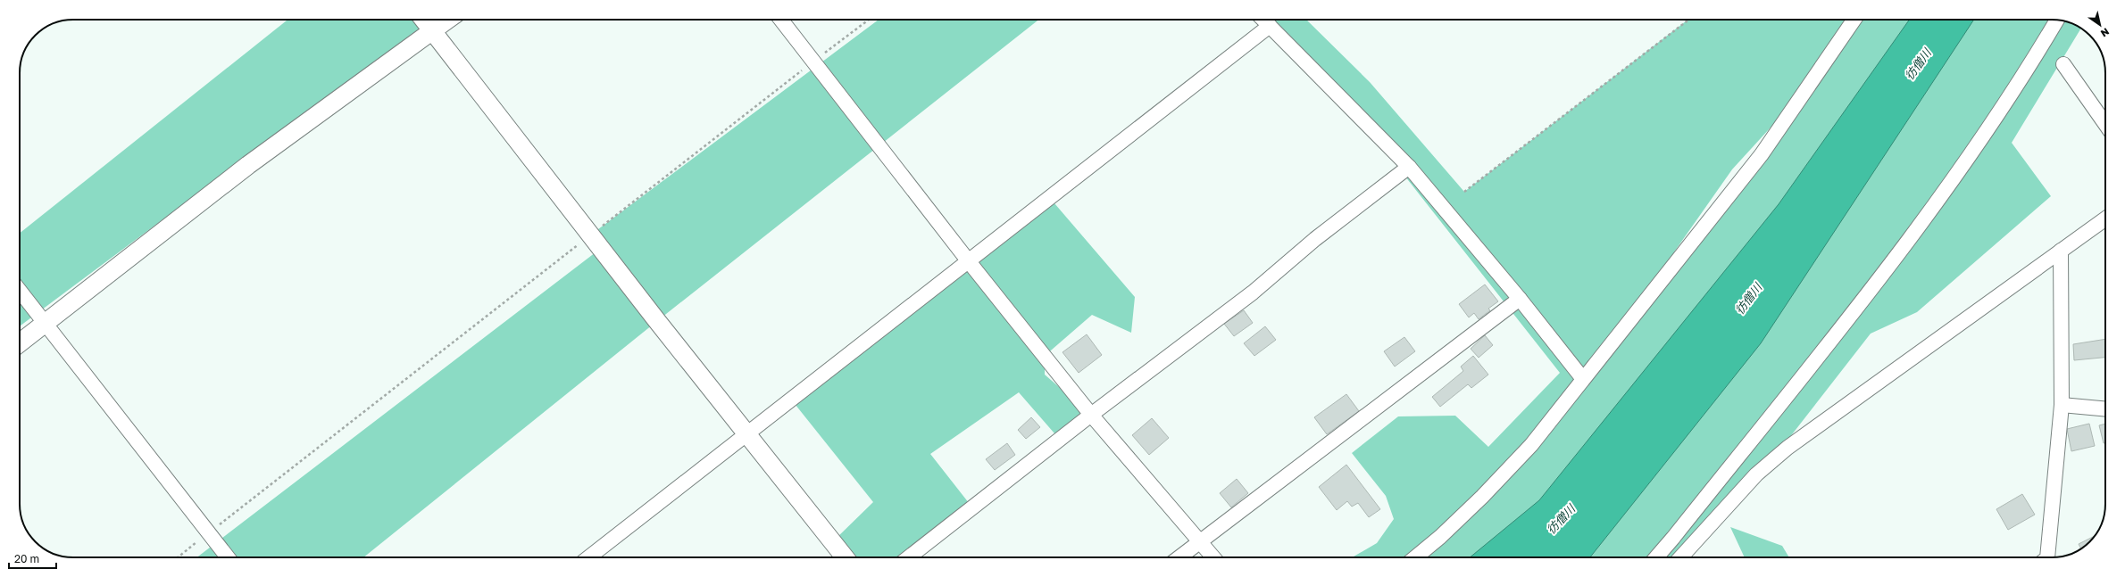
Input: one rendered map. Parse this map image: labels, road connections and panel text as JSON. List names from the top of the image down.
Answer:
{
  "water": ["彷僧川"],
  "scale_bar": "20 m",
  "north": "bottom right"
}
